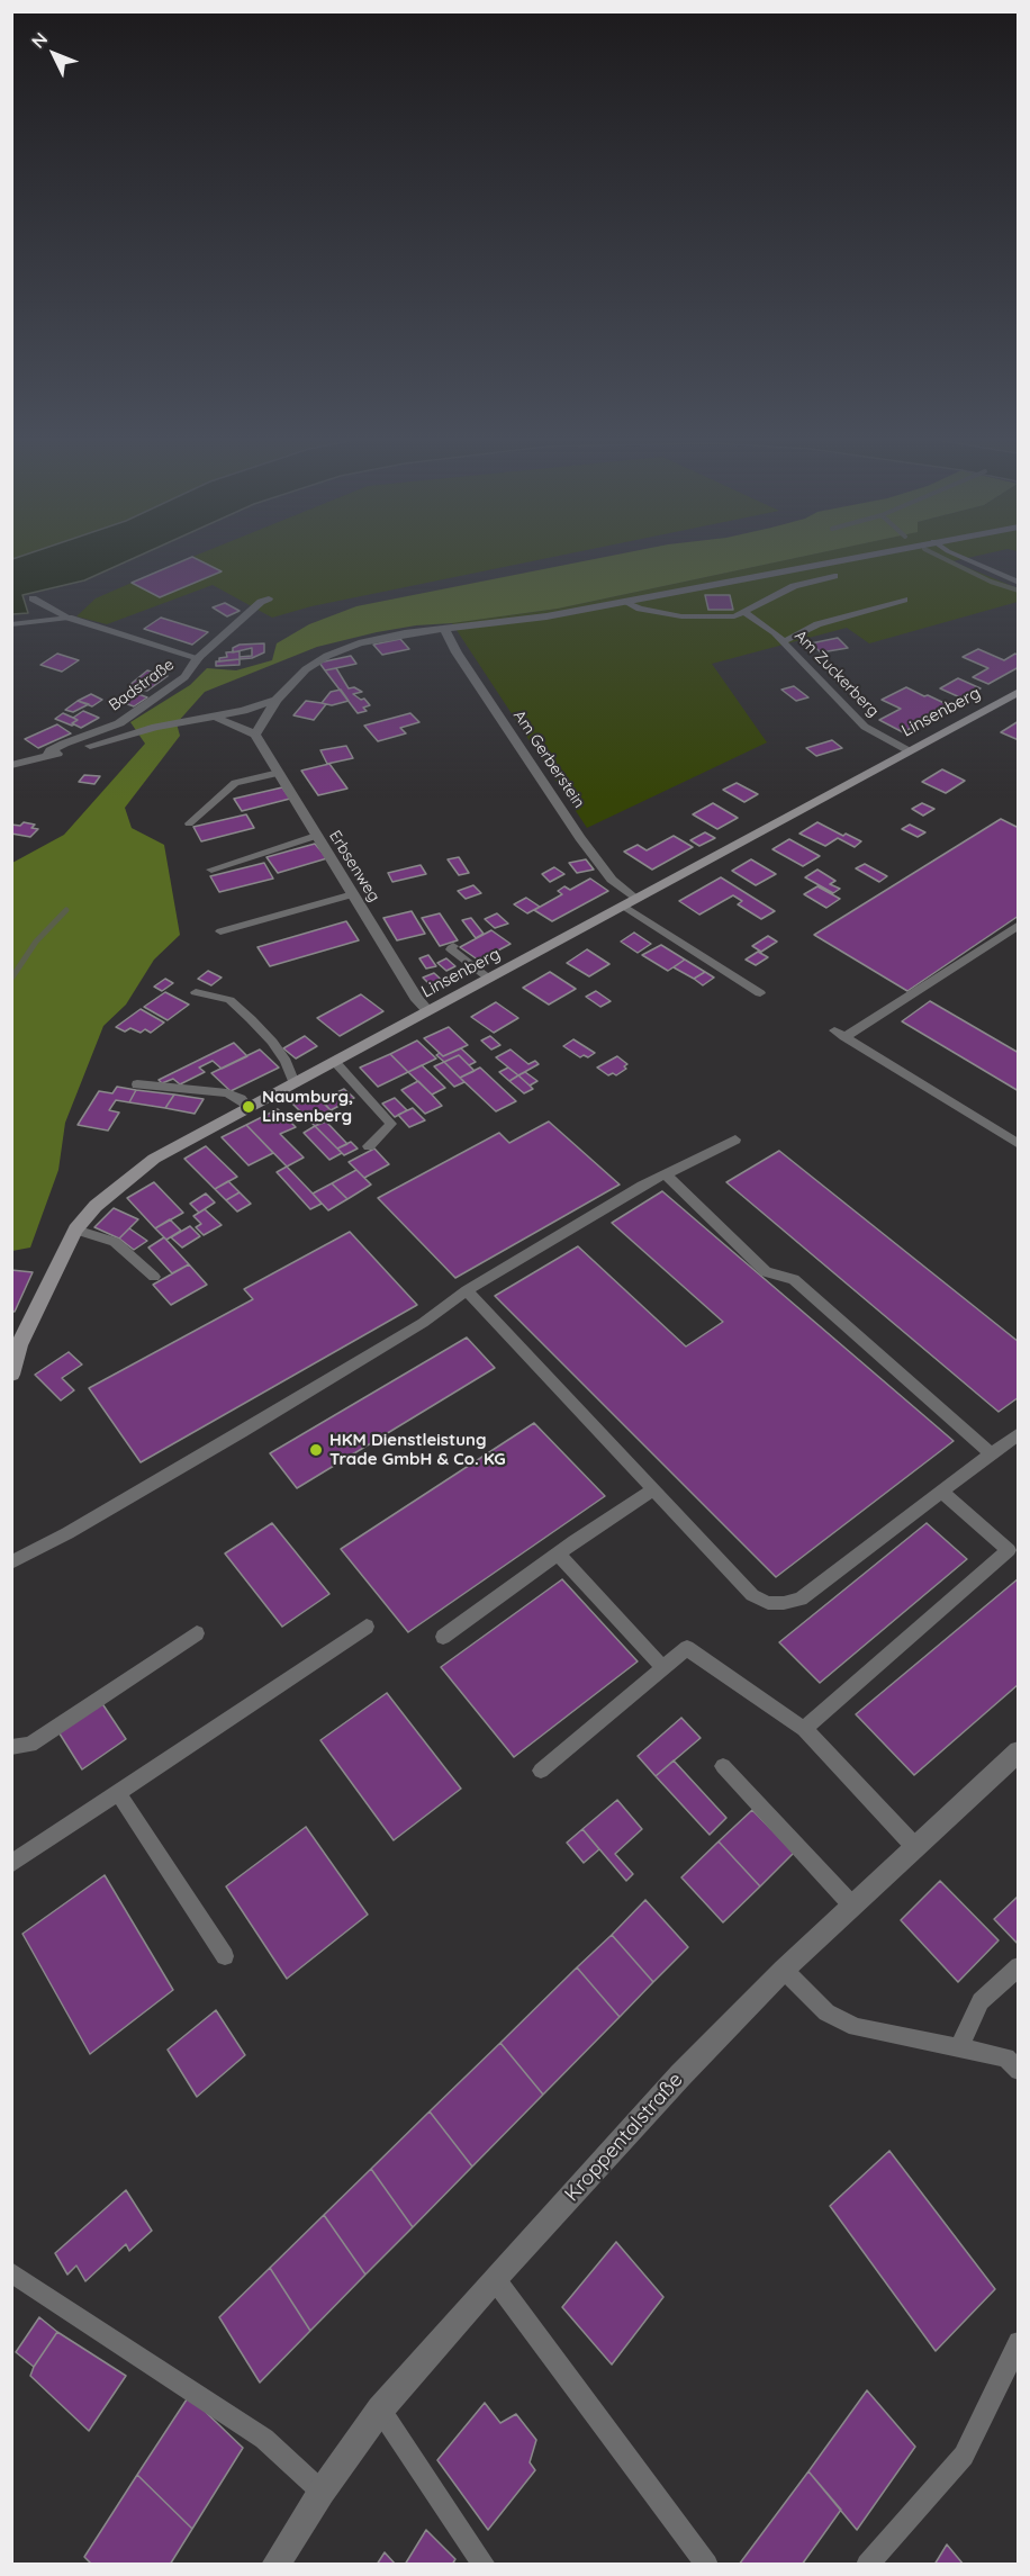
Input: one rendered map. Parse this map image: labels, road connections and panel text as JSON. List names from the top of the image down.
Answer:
{
  "streets": {
    "main road": ["Linsenberg"],
    "street": [
      "Badstraße",
      "Am Gerberstein",
      "Erbsenweg",
      "Kroppentalstraße"
    ],
    "lane": ["Am Zuckerberg"]
  },
  "crossings": [
    ["Am Zuckerberg", "Linsenberg"],
    ["Linsenberg", "Am Gerberstein"],
    ["Linsenberg", "Erbsenweg"]
  ],
  "places": ["Naumburg, Linsenberg", "HKM Dienstleistung Trade GmbH & Co. KG"],
  "north": "top left"
}
